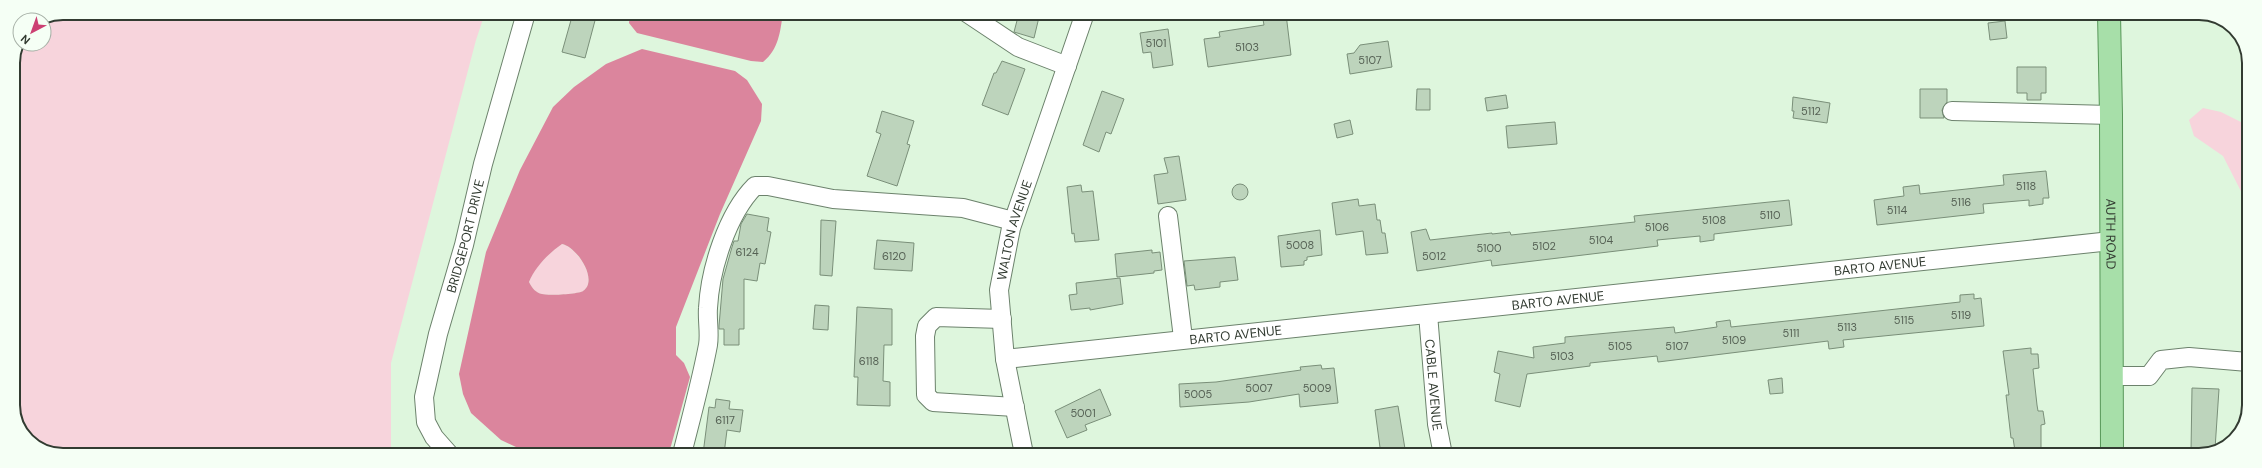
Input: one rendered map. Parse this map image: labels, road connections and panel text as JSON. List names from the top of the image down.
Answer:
{
  "streets": {
    "main road": ["AUTH ROAD"],
    "street": [
      "WALTON AVENUE",
      "BRIDGEPORT DRIVE",
      "BARTO AVENUE",
      "CABLE AVENUE"
    ]
  },
  "crossings": [
    ["WALTON AVENUE", "BARTO AVENUE"],
    ["AUTH ROAD", "BARTO AVENUE"],
    ["BARTO AVENUE", "CABLE AVENUE"]
  ],
  "house_numbers": [
    "5101",
    "5103",
    "5107",
    "5112",
    "5118",
    "5116",
    "5114",
    "5110",
    "5108",
    "5106",
    "5104",
    "5008",
    "5102",
    "5100",
    "6124",
    "6120",
    "5012",
    "5119",
    "5115",
    "5113",
    "5111",
    "5109",
    "5105",
    "5107",
    "5103",
    "6118",
    "5007",
    "5009",
    "5005",
    "5001",
    "6117"
  ],
  "north": "bottom left"
}
